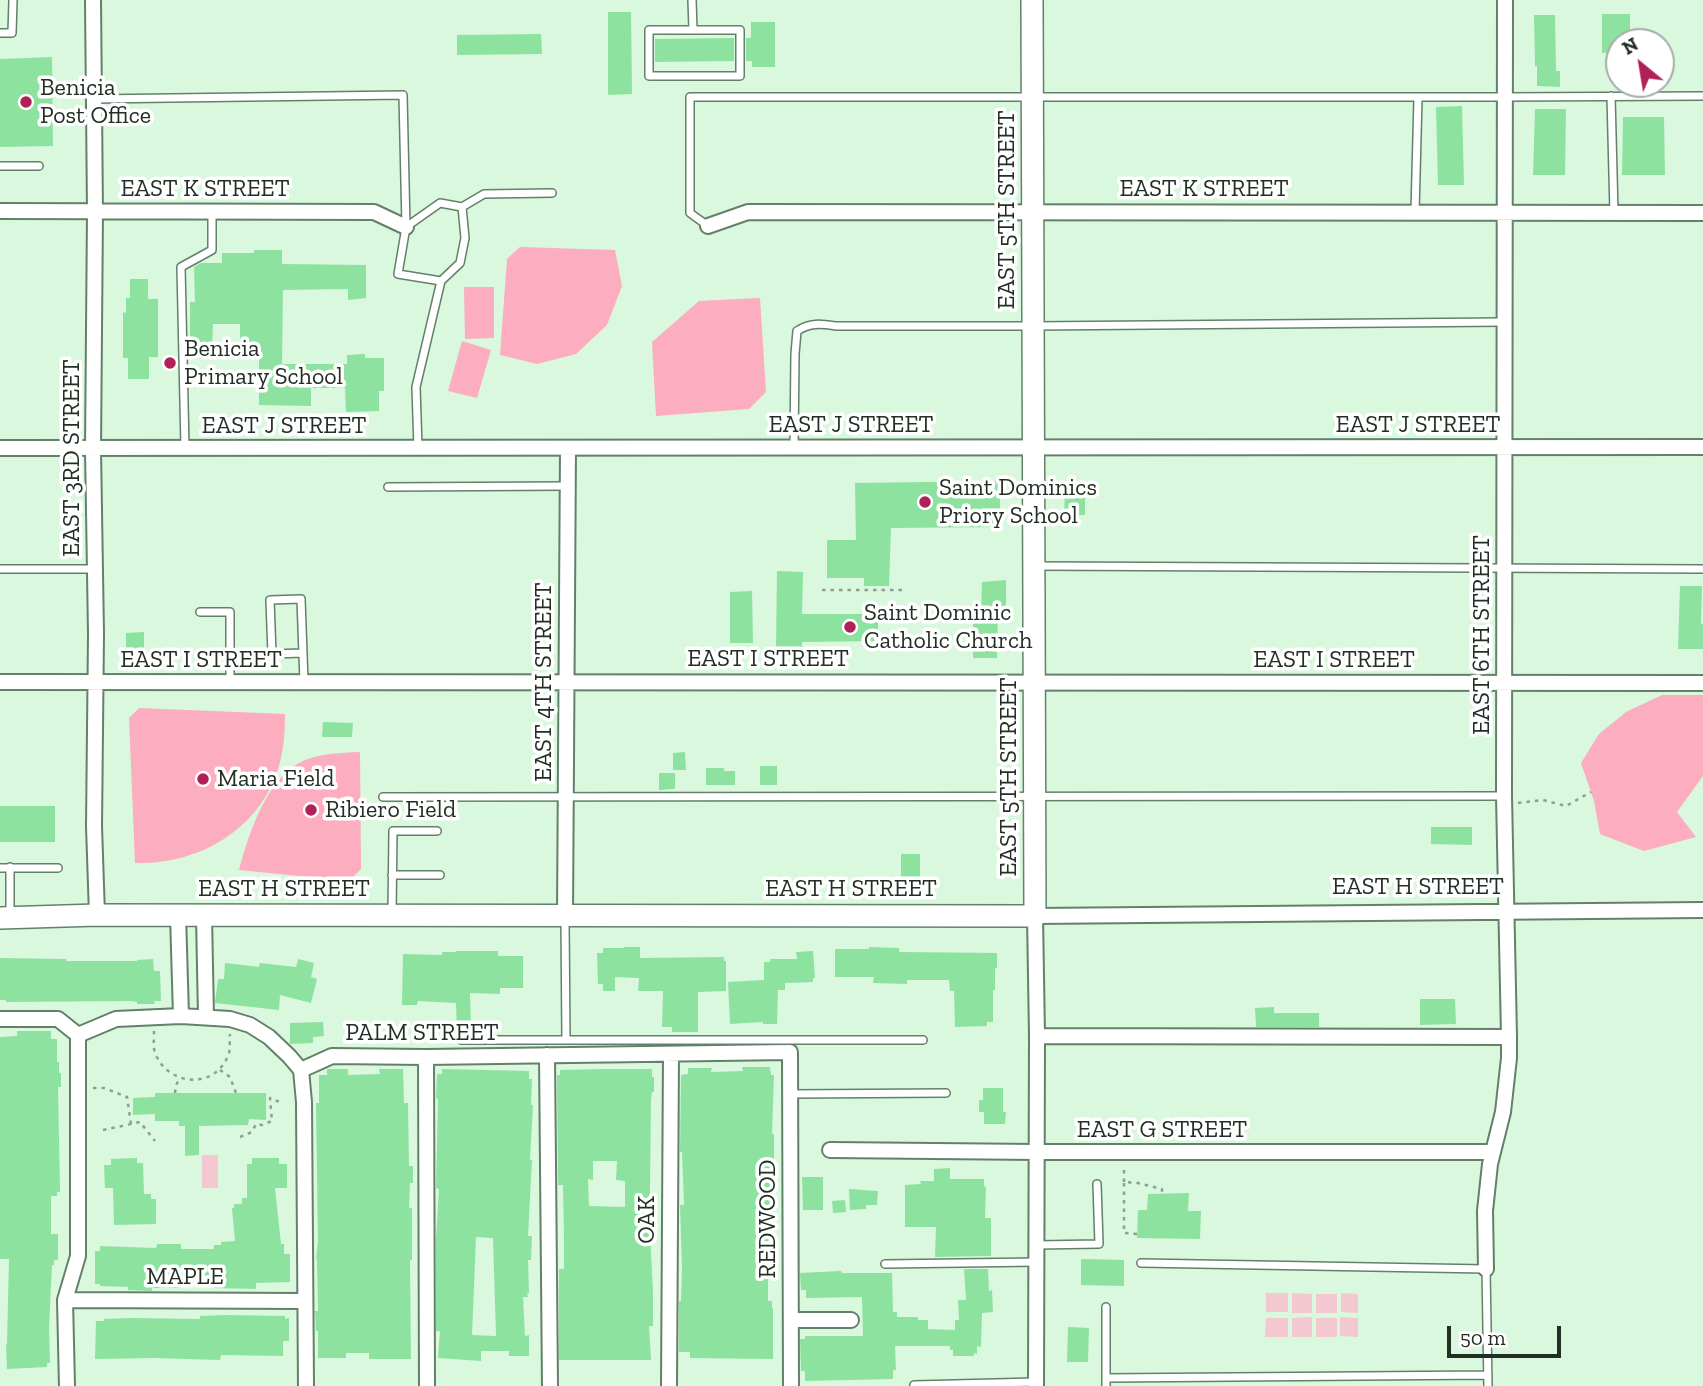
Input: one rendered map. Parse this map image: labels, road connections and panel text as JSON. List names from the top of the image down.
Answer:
{
  "streets": {
    "street": [
      "EAST K STREET",
      "EAST 5TH STREET",
      "EAST J STREET",
      "EAST 3RD STREET",
      "EAST 6TH STREET",
      "EAST I STREET",
      "EAST 4TH STREET",
      "EAST H STREET",
      "PALM STREET",
      "EAST G STREET",
      "REDWOOD",
      "OAK",
      "MAPLE"
    ]
  },
  "crossings": [
    ["EAST K STREET", "EAST 5TH STREET"],
    ["EAST K STREET", "EAST 3RD STREET"],
    ["EAST K STREET", "EAST 6TH STREET"],
    ["EAST 5TH STREET", "EAST J STREET"],
    ["EAST 5TH STREET", "EAST I STREET"],
    ["EAST 5TH STREET", "EAST H STREET"],
    ["EAST 5TH STREET", "EAST G STREET"],
    ["EAST J STREET", "EAST 3RD STREET"],
    ["EAST J STREET", "EAST 6TH STREET"],
    ["EAST J STREET", "EAST 4TH STREET"],
    ["EAST 3RD STREET", "EAST I STREET"],
    ["EAST 3RD STREET", "EAST H STREET"],
    ["EAST 6TH STREET", "EAST I STREET"],
    ["EAST 6TH STREET", "EAST H STREET"],
    ["EAST 6TH STREET", "EAST G STREET"],
    ["EAST I STREET", "EAST 4TH STREET"],
    ["EAST 4TH STREET", "EAST H STREET"],
    ["PALM STREET", "REDWOOD"],
    ["PALM STREET", "OAK"]
  ],
  "places": [
    "Benicia Post Office",
    "Benicia Primary School",
    "Saint Dominics Priory School",
    "Saint Dominic Catholic Church",
    "Maria Field",
    "Ribiero Field"
  ],
  "scale_bar": "50 m",
  "north": "top left"
}
